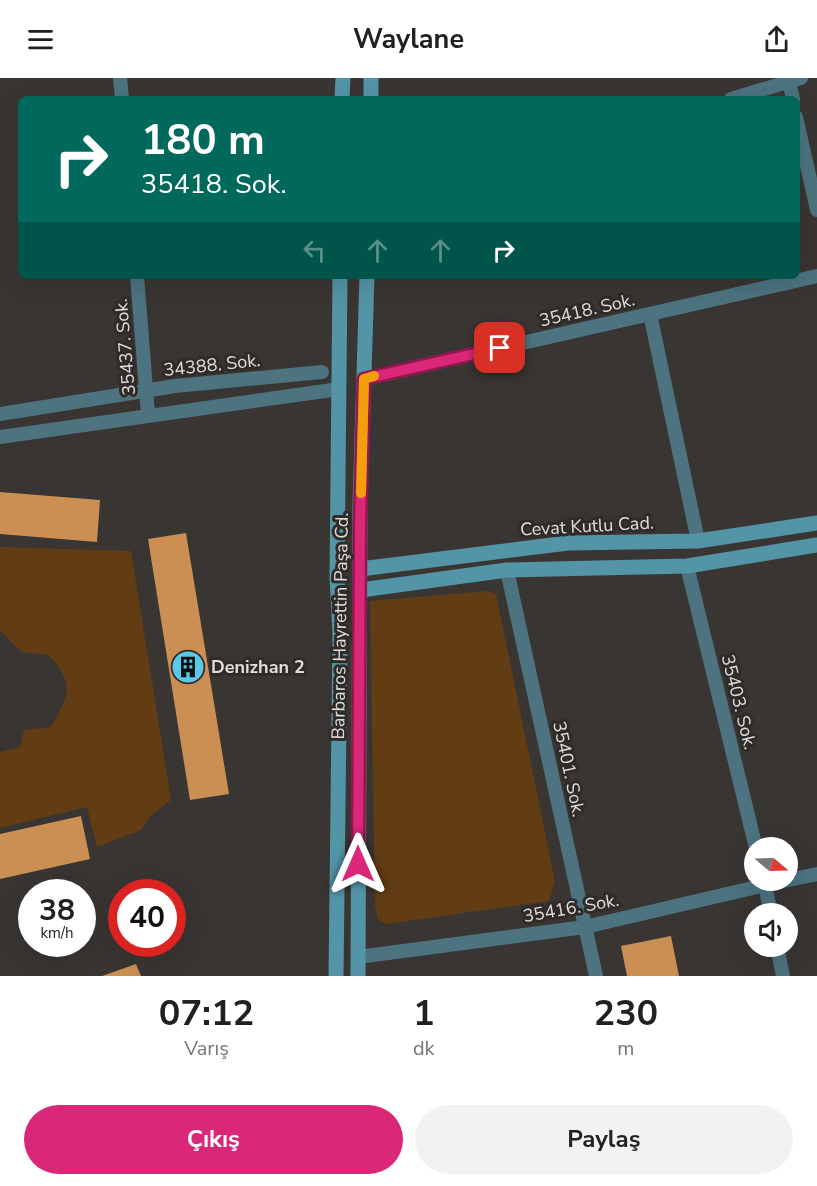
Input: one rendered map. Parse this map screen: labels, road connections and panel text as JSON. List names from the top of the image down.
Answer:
{
  "streets": {
    "street": [
      "35418. Sok.",
      "35437. Sok.",
      "34388. Sok.",
      "Cevat Kutlu Cad.",
      "Barbaros Hayrettin Paşa Cd.",
      "35403. Sok.",
      "35401. Sok.",
      "35416. Sok."
    ]
  },
  "crossings": [
    ["35418. Sok.", "Barbaros Hayrettin Paşa Cd."],
    ["35437. Sok.", "34388. Sok."],
    ["Cevat Kutlu Cad.", "Barbaros Hayrettin Paşa Cd."],
    ["Barbaros Hayrettin Paşa Cd.", "35416. Sok."],
    ["35401. Sok.", "35416. Sok."]
  ],
  "places": {
    "building": ["Denizhan 2"]
  },
  "north": "right",
  "page": {
    "header": "Waylane",
    "turn": ["180 m", "35418. Sok."],
    "speed": "38 km/h",
    "limit": "40",
    "eta": [
      "07:12",
      "Varış",
      "1",
      "dk",
      "230",
      "m"
    ],
    "buttons": ["Çıkış", "Paylaş"]
  }
}
